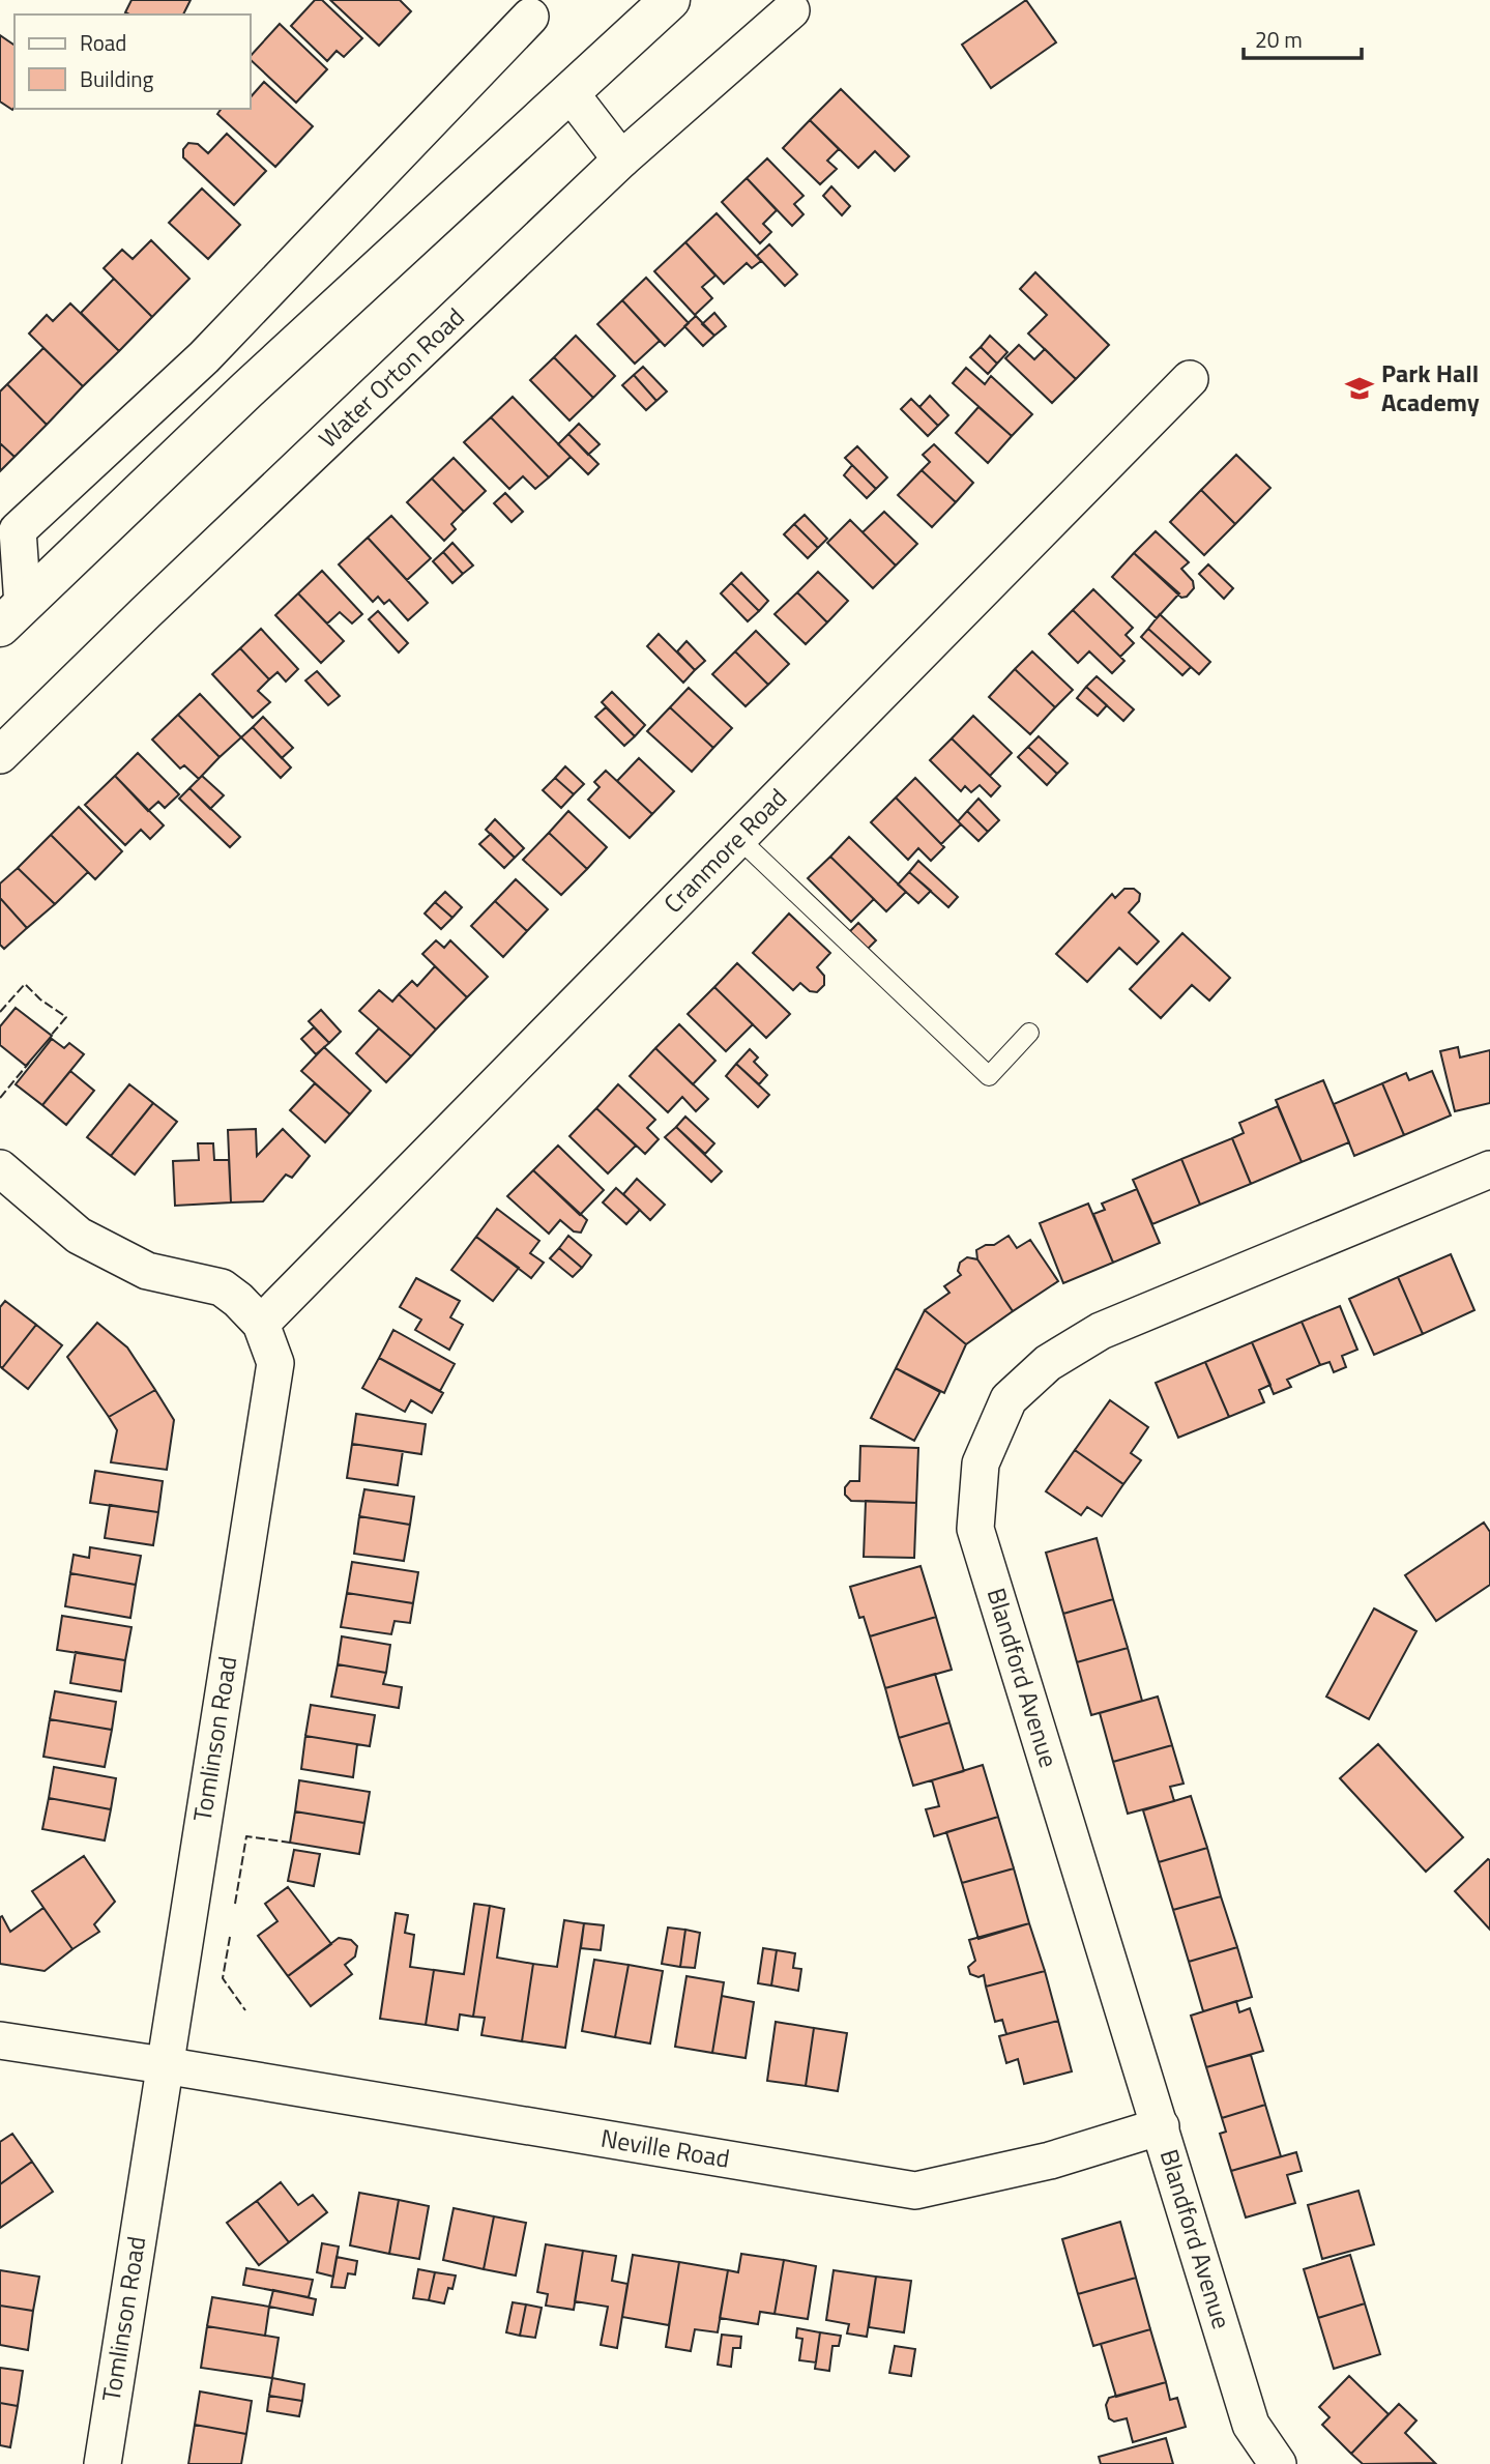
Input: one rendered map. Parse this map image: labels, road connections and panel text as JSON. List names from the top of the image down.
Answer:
{
  "streets": {
    "street": [
      "Water Orton Road",
      "Cranmore Road",
      "Blandford Avenue",
      "Tomlinson Road",
      "Neville Road"
    ]
  },
  "crossings": [
    ["Cranmore Road", "Tomlinson Road"],
    ["Blandford Avenue", "Neville Road"],
    ["Tomlinson Road", "Neville Road"]
  ],
  "places": {
    "school or university": ["Park Hall Academy"]
  },
  "legend": ["Road", "Building"],
  "scale_bar": "20 m"
}
